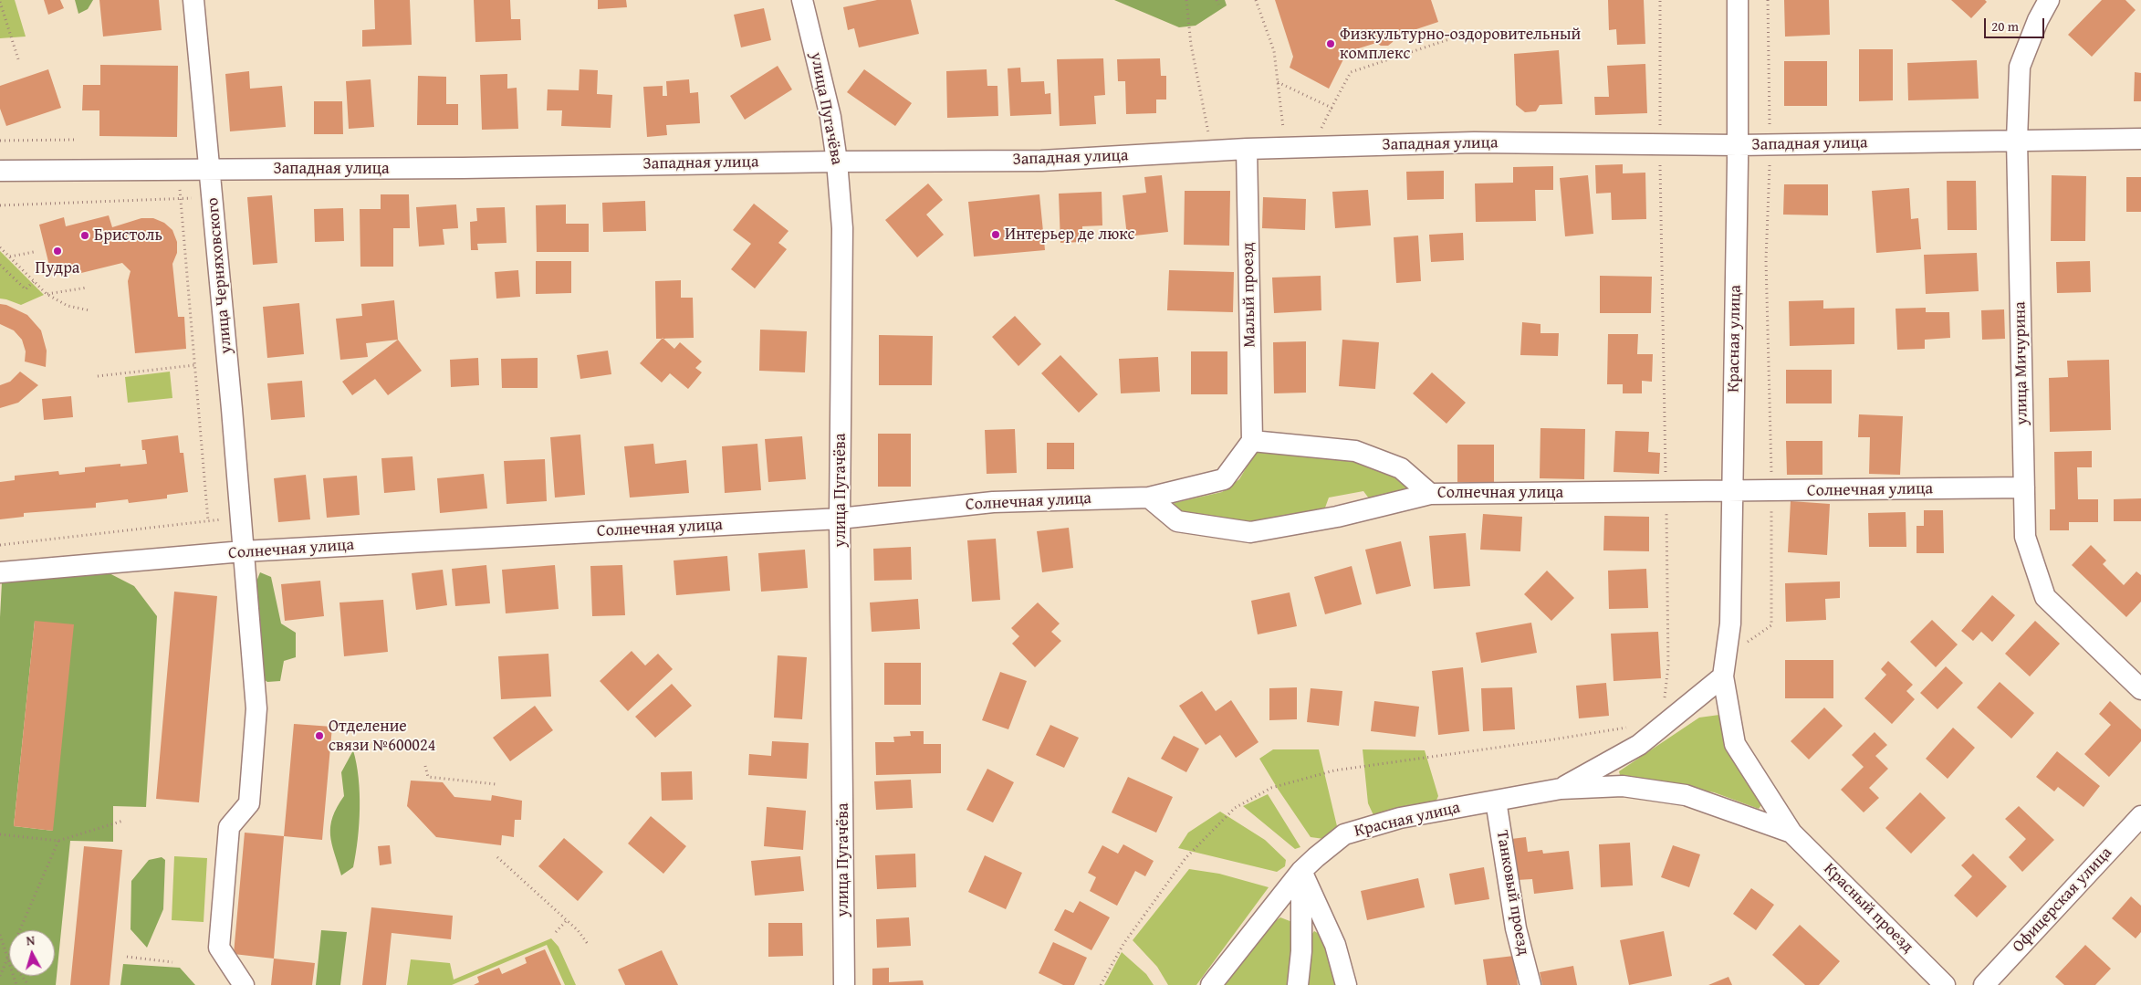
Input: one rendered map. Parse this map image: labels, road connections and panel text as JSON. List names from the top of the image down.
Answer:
{
  "streets": {
    "street": [
      "улица Пугачёва",
      "Западная улица",
      "улица Черняховского",
      "Малый проезд",
      "Красная улица",
      "улица Мичурина",
      "Солнечная улица",
      "Танковый проезд",
      "Офицерская улица",
      "Красный проезд"
    ]
  },
  "crossings": [
    ["улица Пугачёва", "Западная улица"],
    ["улица Пугачёва", "Солнечная улица"],
    ["Западная улица", "улица Черняховского"],
    ["Западная улица", "Малый проезд"],
    ["Западная улица", "Красная улица"],
    ["Западная улица", "улица Мичурина"],
    ["улица Черняховского", "Солнечная улица"],
    ["Малый проезд", "Солнечная улица"],
    ["Красная улица", "Солнечная улица"],
    ["Красная улица", "Танковый проезд"],
    ["Красная улица", "Красный проезд"],
    ["улица Мичурина", "Солнечная улица"]
  ],
  "places": [
    "Физкультурно-оздоровительный комплекс",
    "Интерьер де люкс",
    "Бристоль",
    "Пудра",
    "Отделение связи №600024"
  ],
  "scale_bar": "20 m",
  "north": "top"
}
